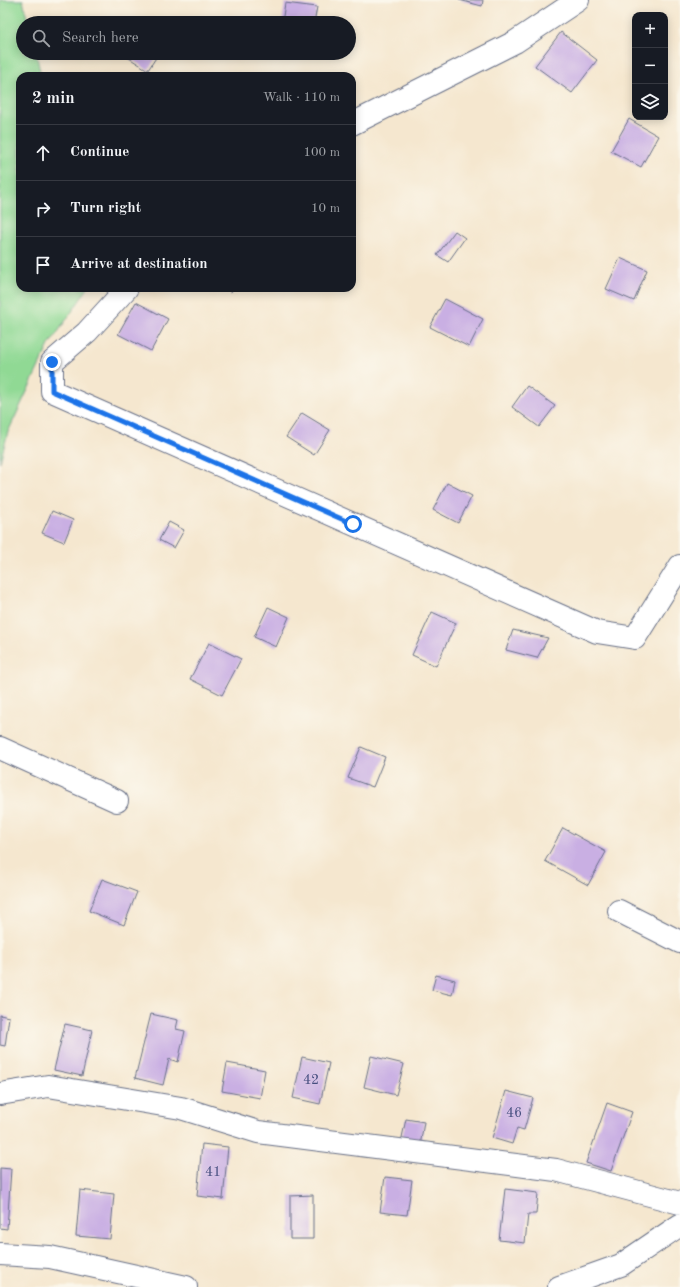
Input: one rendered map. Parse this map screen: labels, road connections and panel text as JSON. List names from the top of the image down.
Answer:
{
  "house_numbers": ["42", "46", "41"],
  "page": {
    "map_buttons": ["+", "−"],
    "search": "Search here",
    "heading": ["2 min", "Walk · 110 m"],
    "list": [
      ["Continue", "100 m"],
      ["Turn right", "10 m"],
      "Arrive at destination"
    ]
  }
}
